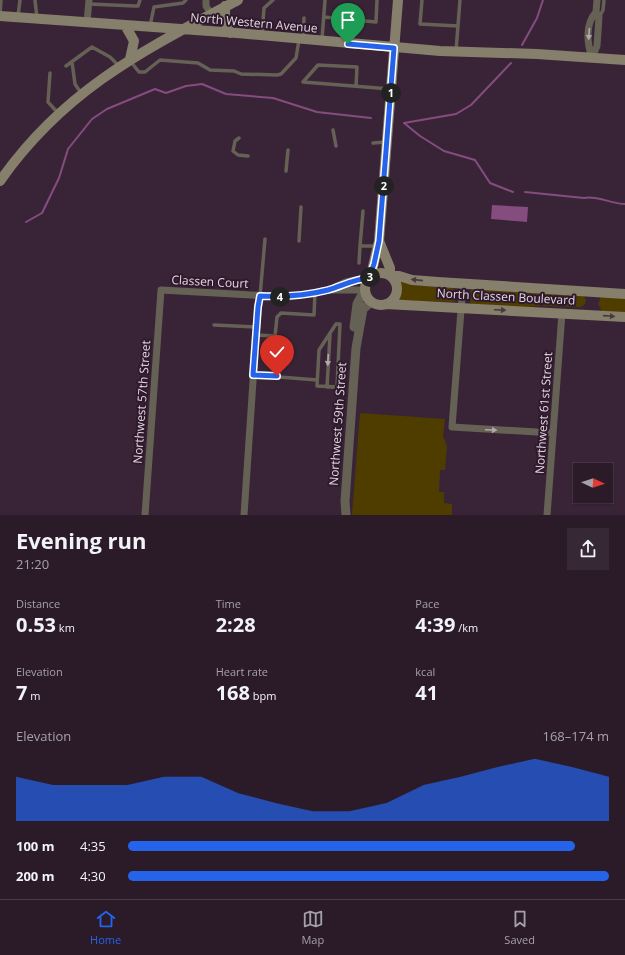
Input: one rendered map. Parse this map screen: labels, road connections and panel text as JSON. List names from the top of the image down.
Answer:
{
  "streets": {
    "main road": ["North Western Avenue", "North Classen Boulevard"],
    "street": [
      "Classen Court",
      "Northwest 57th Street",
      "Northwest 61st Street",
      "Northwest 59th Street"
    ]
  },
  "crossings": [
    ["Classen Court", "North Classen Boulevard"],
    ["Classen Court", "Northwest 57th Street"],
    ["Classen Court", "Northwest 59th Street"],
    ["North Classen Boulevard", "Northwest 61st Street"],
    ["North Classen Boulevard", "Northwest 59th Street"]
  ],
  "north": "right",
  "page": {
    "pins": [
      "1",
      "2",
      "3",
      "4"
    ],
    "heading": ["Evening run", "21:20"],
    "stats": [
      ["Distance", "0.53 km"],
      ["Time", "2:28"],
      ["Pace", "4:39 /km"],
      ["Elevation", "7 m"],
      ["Heart rate", "168 bpm"],
      ["kcal", "41"]
    ],
    "chart": ["Elevation", "168–174 m"],
    "list": [
      {
        "name": "100 m",
        "note": "4:35"
      },
      {
        "name": "200 m",
        "note": "4:30"
      }
    ],
    "tabs": ["Home", "Map", "Saved"]
  }
}
